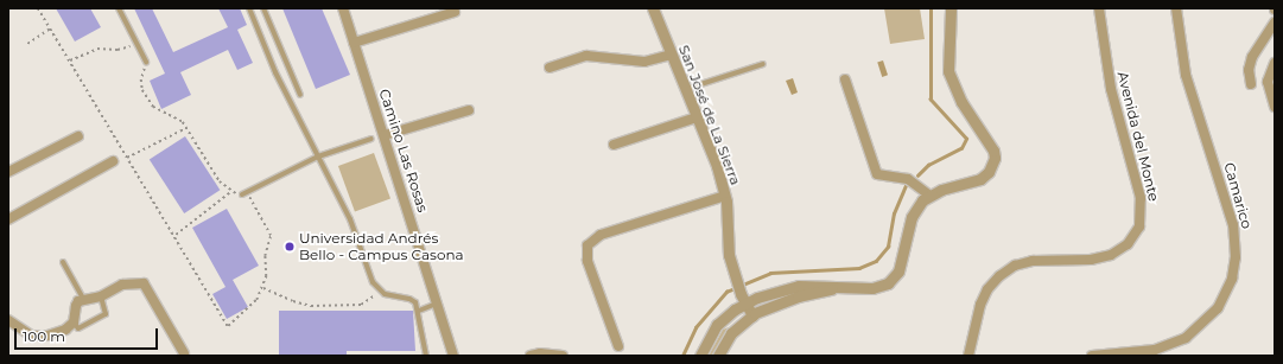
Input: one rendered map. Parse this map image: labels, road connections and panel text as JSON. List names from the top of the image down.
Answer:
{
  "streets": {
    "street": [
      "San José de La Sierra",
      "Avenida del Monte",
      "Camino Las Rosas",
      "Camarico"
    ]
  },
  "places": ["Universidad Andrés Bello - Campus Casona"],
  "scale_bar": "100 m"
}
